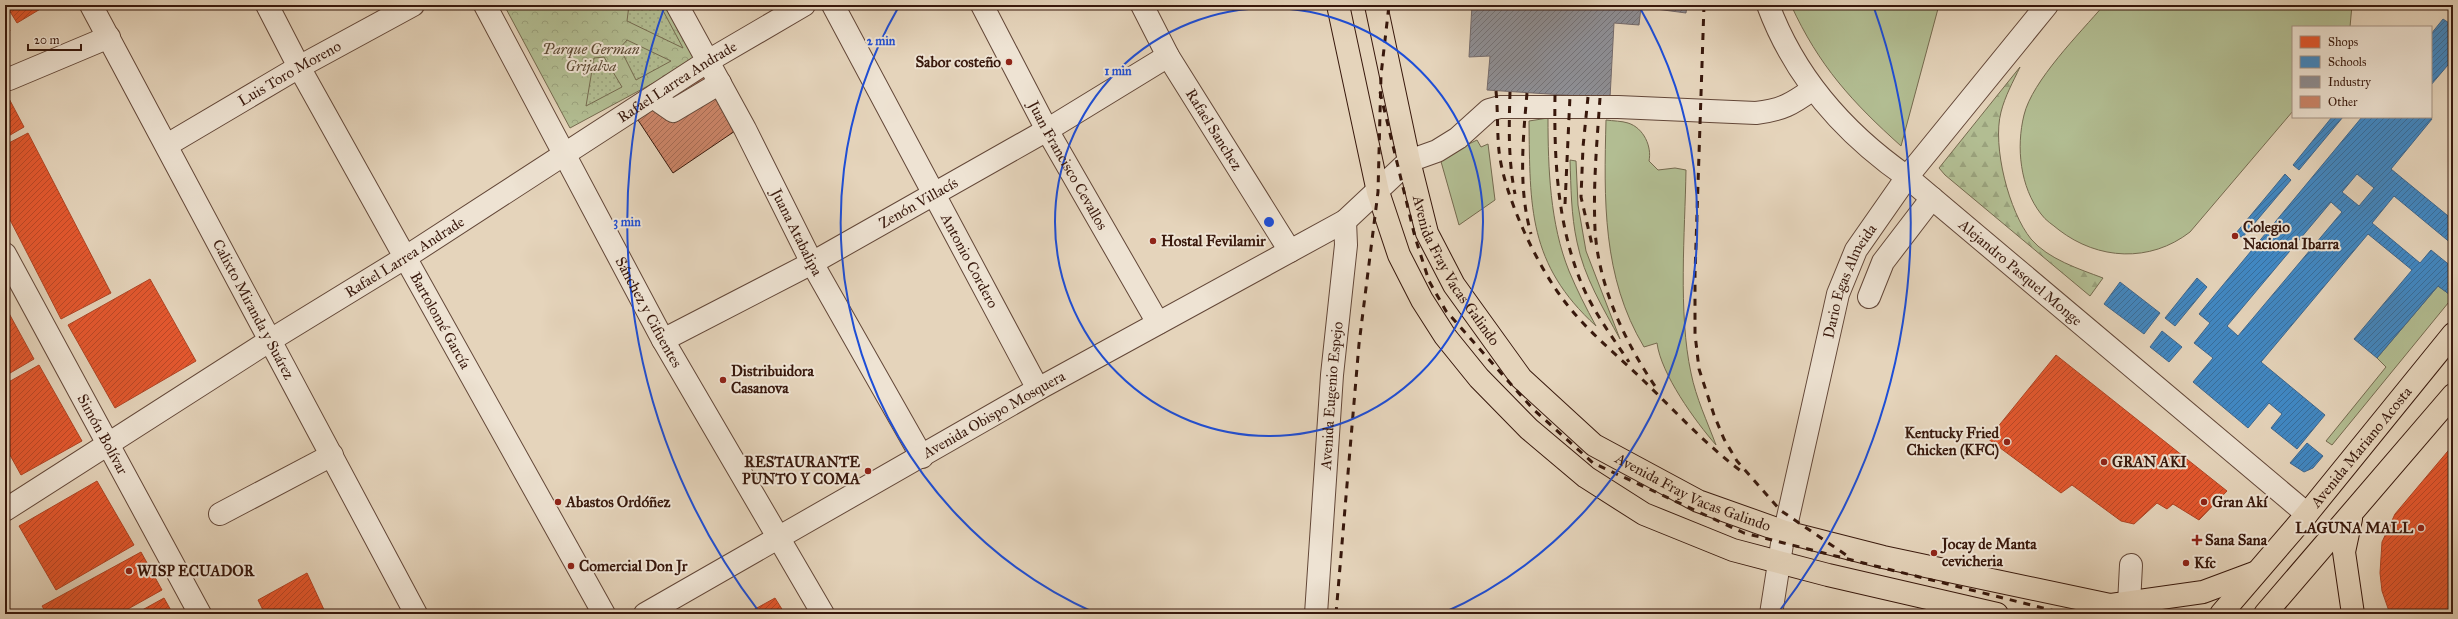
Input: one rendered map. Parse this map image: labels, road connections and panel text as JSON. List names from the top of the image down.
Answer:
{
  "streets": {
    "main road": ["Avenida Fray Vacas Galindo", "Avenida Mariano Acosta"],
    "street": [
      "Luis Toro Moreno",
      "Rafael Larrea Andrade",
      "Rafael Sanchez",
      "Juan Francisco Cevallos",
      "Zenón Villacís",
      "Juana Atabalipa",
      "Antonio Cordero",
      "Alejandro Pasquel Monge",
      "Dario Egas Almeida",
      "Calixto Miranda y Suárez",
      "Sánchez y Cifuentes",
      "Bartolomé García",
      "Avenida Eugenio Espejo",
      "Avenida Obispo Mosquera",
      "Simón Bolívar"
    ]
  },
  "crossings": [
    ["Luis Toro Moreno", "Calixto Miranda y Suárez"],
    ["Luis Toro Moreno", "Bartolomé García"],
    ["Rafael Larrea Andrade", "Juana Atabalipa"],
    ["Rafael Larrea Andrade", "Calixto Miranda y Suárez"],
    ["Rafael Larrea Andrade", "Sánchez y Cifuentes"],
    ["Rafael Larrea Andrade", "Bartolomé García"],
    ["Rafael Larrea Andrade", "Simón Bolívar"],
    ["Rafael Sanchez", "Zenón Villacís"],
    ["Rafael Sanchez", "Avenida Obispo Mosquera"],
    ["Juan Francisco Cevallos", "Zenón Villacís"],
    ["Juan Francisco Cevallos", "Avenida Obispo Mosquera"],
    ["Zenón Villacís", "Juana Atabalipa"],
    ["Zenón Villacís", "Antonio Cordero"],
    ["Zenón Villacís", "Sánchez y Cifuentes"],
    ["Juana Atabalipa", "Avenida Obispo Mosquera"],
    ["Antonio Cordero", "Avenida Obispo Mosquera"],
    ["Avenida Fray Vacas Galindo", "Dario Egas Almeida"],
    ["Alejandro Pasquel Monge", "Dario Egas Almeida"],
    ["Alejandro Pasquel Monge", "Avenida Mariano Acosta"],
    ["Sánchez y Cifuentes", "Avenida Obispo Mosquera"],
    ["Avenida Eugenio Espejo", "Avenida Obispo Mosquera"]
  ],
  "parks": ["Parque German Grijalva"],
  "places": {
    "other": [
      "Sabor costeño",
      "Colegio Nacional Ibarra",
      "Hostal Fevilamir",
      "Distribuidora Casanova",
      "Kentucky Fried Chicken (KFC)",
      "GRAN AKI",
      "RESTAURANTE PUNTO Y COMA",
      "Abastos Ordóñez",
      "Gran Akí",
      "LAGUNA MALL",
      "Jocay de Manta cevicheria",
      "Kfc",
      "Comercial Don Jr",
      "WISP ECUADOR"
    ],
    "health": ["Sana Sana"]
  },
  "legend": [
    "Shops",
    "Schools",
    "Industry",
    "Other"
  ],
  "scale_bar": "20 m",
  "rings": ["2 min", "1 min", "3 min"]
}
